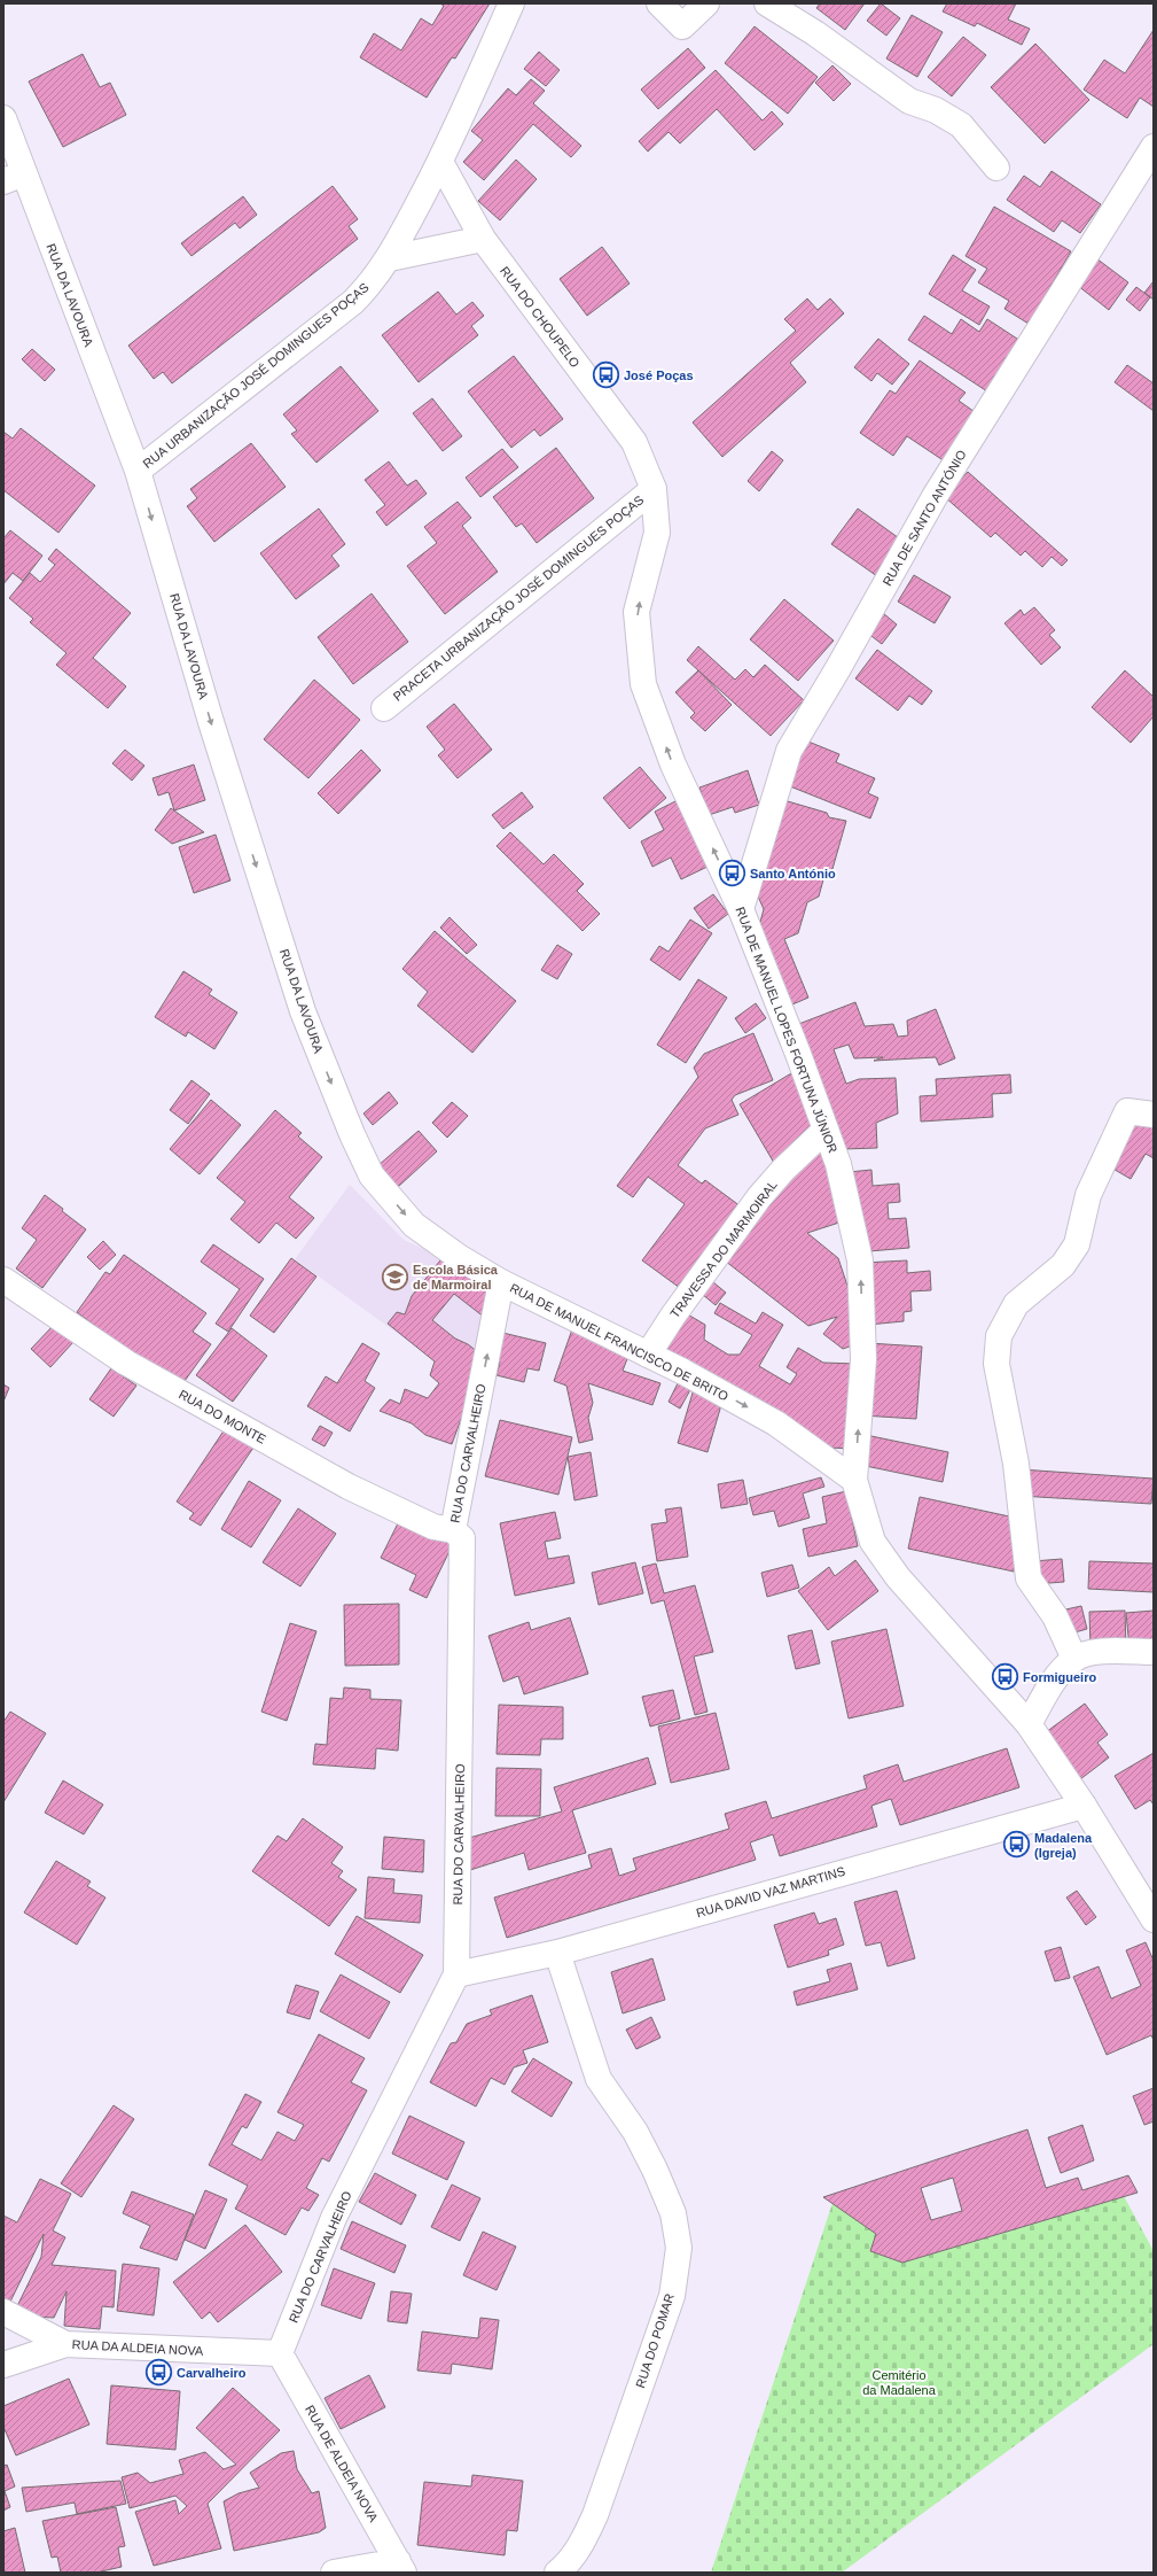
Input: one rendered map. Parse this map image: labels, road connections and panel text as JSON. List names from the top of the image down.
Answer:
{
  "streets": {
    "street": [
      "RUA DA LAVOURA",
      "RUA DO CHOUPELO",
      "RUA URBANIZAÇÃO JOSÉ DOMINGUES POÇAS",
      "RUA DE SANTO ANTÓNIO",
      "PRACETA URBANIZAÇÃO JOSÉ DOMINGUES POÇAS",
      "RUA DE MANUEL LOPES FORTUNA JÚNIOR",
      "TRAVESSA DO MARMOIRAL",
      "RUA DE MANUEL FRANCISCO DE BRITO",
      "RUA DO MONTE",
      "RUA DO CARVALHEIRO",
      "RUA DAVID VAZ MARTINS",
      "RUA DO POMAR",
      "RUA DA ALDEIA NOVA",
      "RUA DE ALDEIA NOVA"
    ]
  },
  "crossings": [
    ["RUA DA LAVOURA", "RUA URBANIZAÇÃO JOSÉ DOMINGUES POÇAS"],
    ["RUA DA LAVOURA", "RUA DE MANUEL FRANCISCO DE BRITO"],
    ["RUA DO CHOUPELO", "RUA URBANIZAÇÃO JOSÉ DOMINGUES POÇAS"],
    ["RUA DO CHOUPELO", "PRACETA URBANIZAÇÃO JOSÉ DOMINGUES POÇAS"],
    ["RUA DO CHOUPELO", "RUA DE MANUEL LOPES FORTUNA JÚNIOR"],
    ["RUA DE SANTO ANTÓNIO", "RUA DE MANUEL LOPES FORTUNA JÚNIOR"],
    ["RUA DE MANUEL LOPES FORTUNA JÚNIOR", "TRAVESSA DO MARMOIRAL"],
    ["RUA DE MANUEL LOPES FORTUNA JÚNIOR", "RUA DE MANUEL FRANCISCO DE BRITO"],
    ["RUA DE MANUEL LOPES FORTUNA JÚNIOR", "RUA DAVID VAZ MARTINS"],
    ["TRAVESSA DO MARMOIRAL", "RUA DE MANUEL FRANCISCO DE BRITO"],
    ["RUA DE MANUEL FRANCISCO DE BRITO", "RUA DO CARVALHEIRO"],
    ["RUA DO MONTE", "RUA DO CARVALHEIRO"],
    ["RUA DO CARVALHEIRO", "RUA DAVID VAZ MARTINS"],
    ["RUA DO CARVALHEIRO", "RUA DA ALDEIA NOVA"],
    ["RUA DO CARVALHEIRO", "RUA DE ALDEIA NOVA"],
    ["RUA DAVID VAZ MARTINS", "RUA DO POMAR"],
    ["RUA DA ALDEIA NOVA", "RUA DE ALDEIA NOVA"]
  ],
  "one_way": [
    "RUA DA LAVOURA",
    "RUA DO CHOUPELO",
    "RUA DE MANUEL LOPES FORTUNA JÚNIOR",
    "RUA DE MANUEL FRANCISCO DE BRITO"
  ],
  "parks": ["Cemitério da Madalena"],
  "places": {
    "bus stop": [
      "José Poças",
      "Santo António",
      "Formigueiro",
      "Madalena (Igreja)",
      "Carvalheiro"
    ],
    "school or university": ["Escola Básica de Marmoiral"]
  }
}
